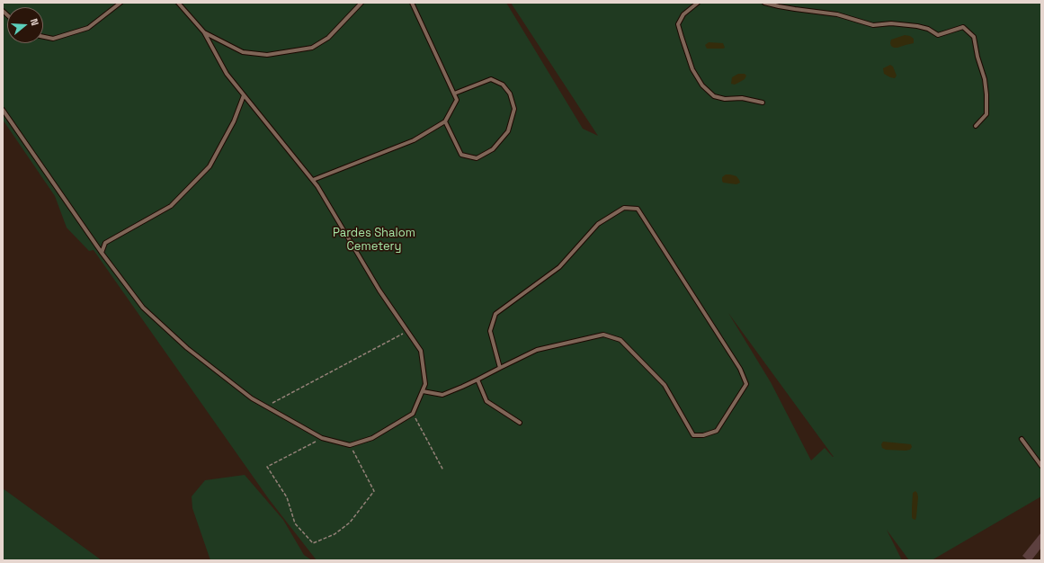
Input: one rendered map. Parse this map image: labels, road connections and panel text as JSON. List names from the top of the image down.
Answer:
{
  "parks": ["Pardes Shalom Cemetery"],
  "north": "right"
}
